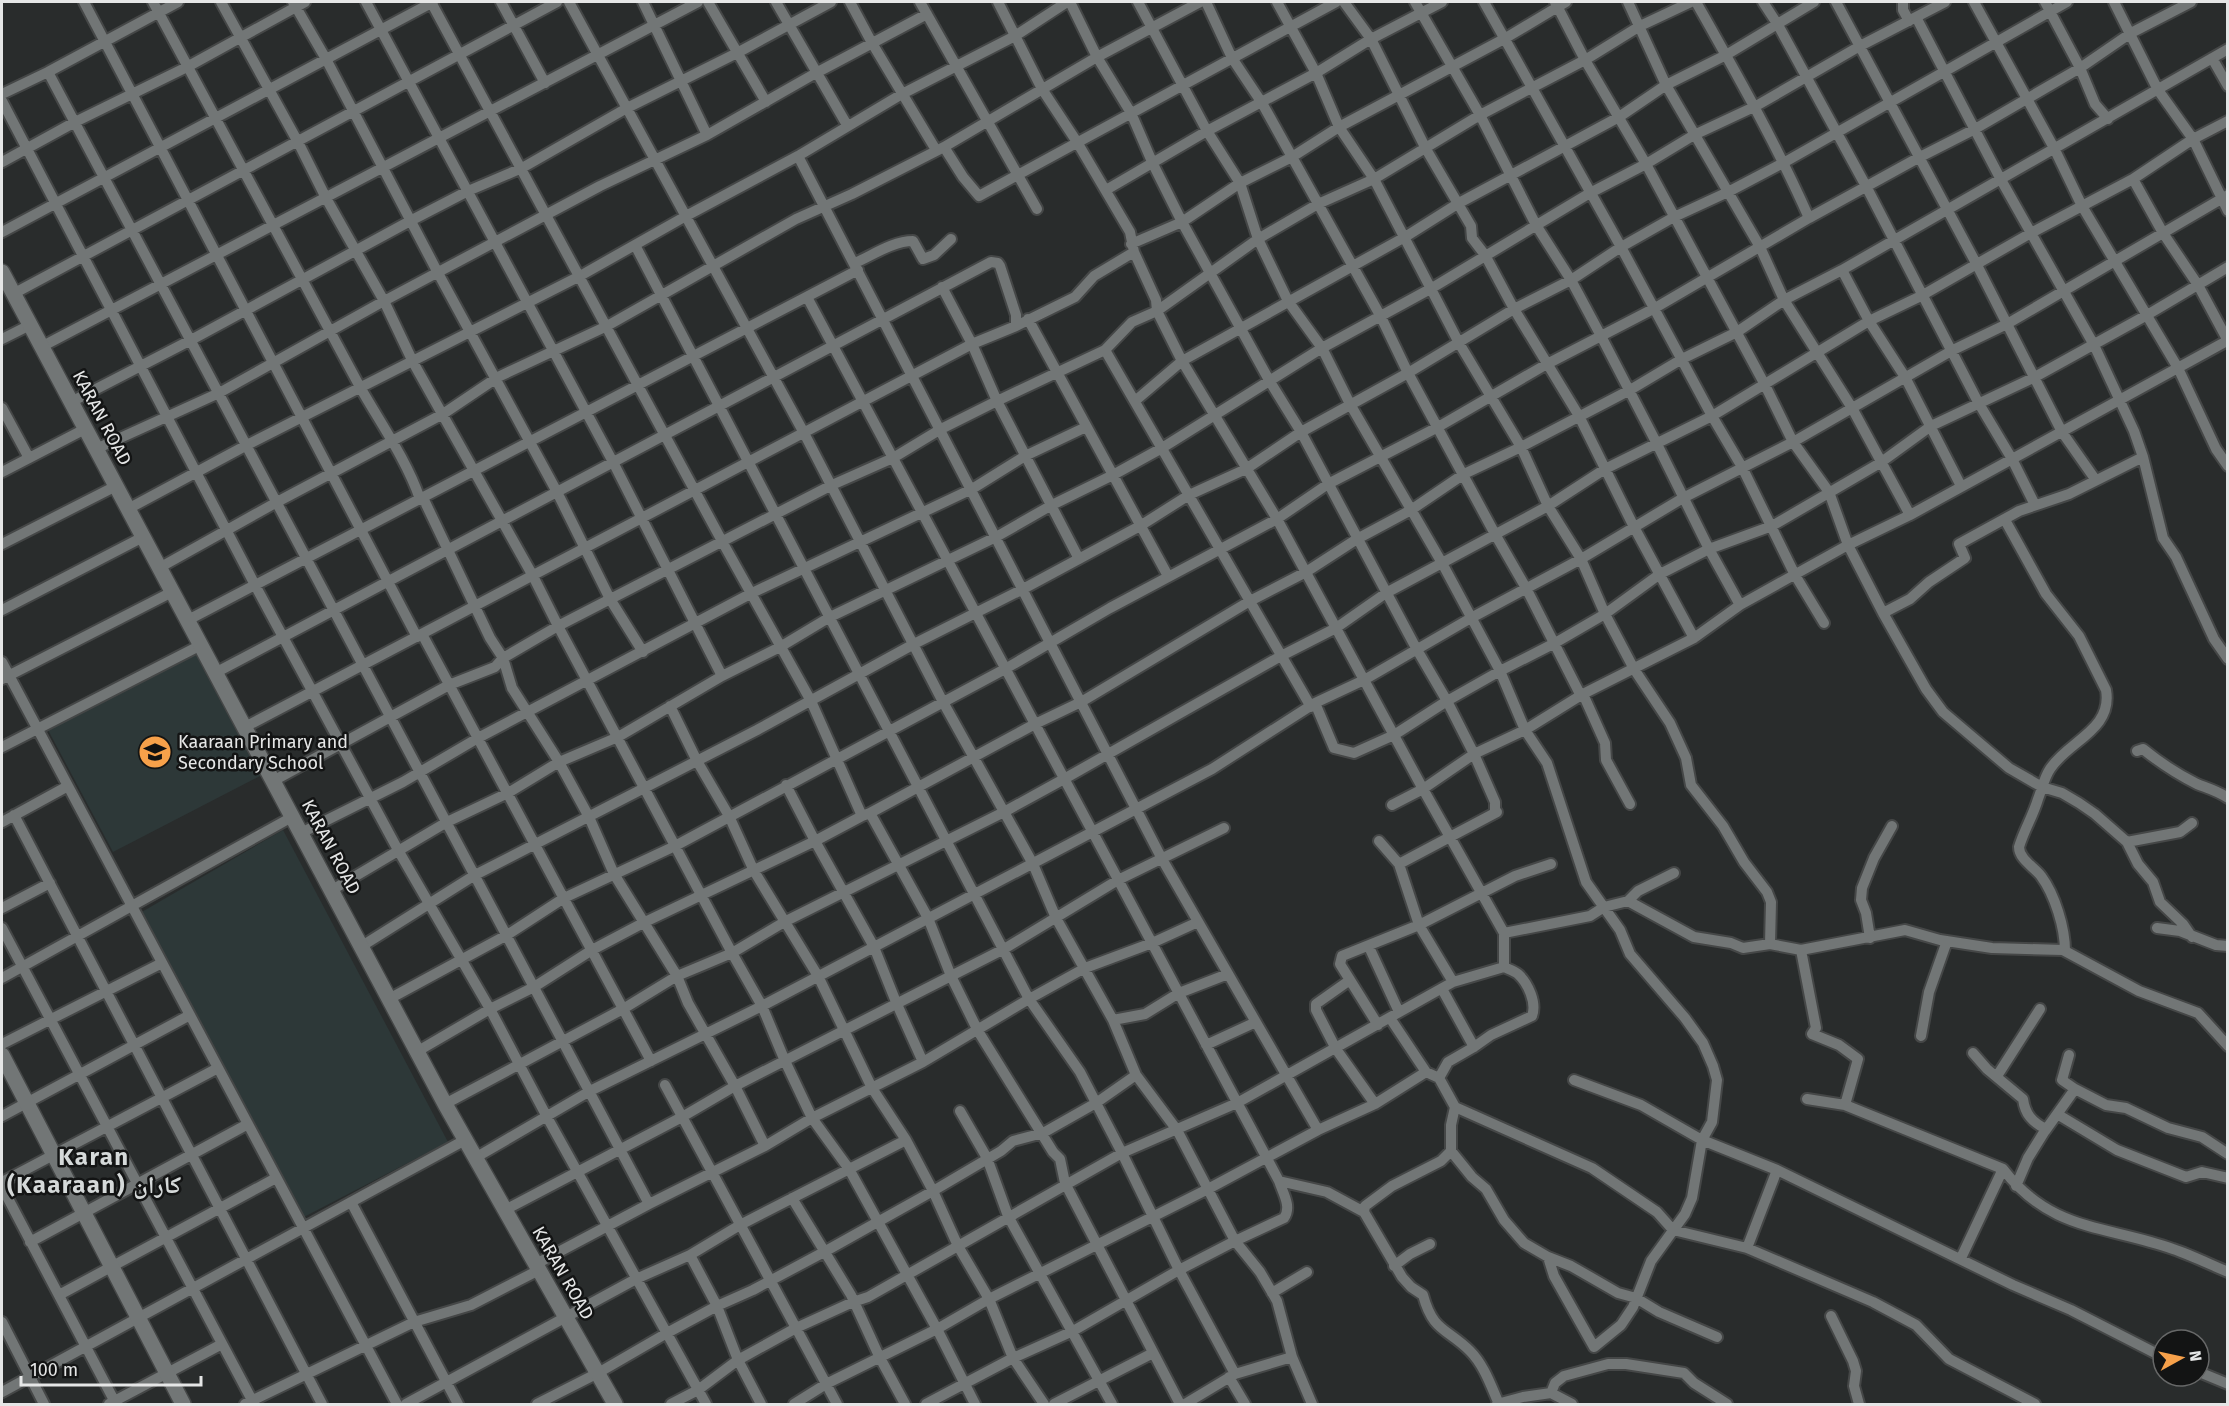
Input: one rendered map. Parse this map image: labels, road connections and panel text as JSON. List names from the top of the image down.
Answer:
{
  "streets": {
    "street": ["KARAN ROAD"]
  },
  "districts": ["Karan (Kaaraan) كاران"],
  "places": {
    "school or university": ["Kaaraan Primary and Secondary School"]
  },
  "scale_bar": "100 m",
  "north": "right"
}
